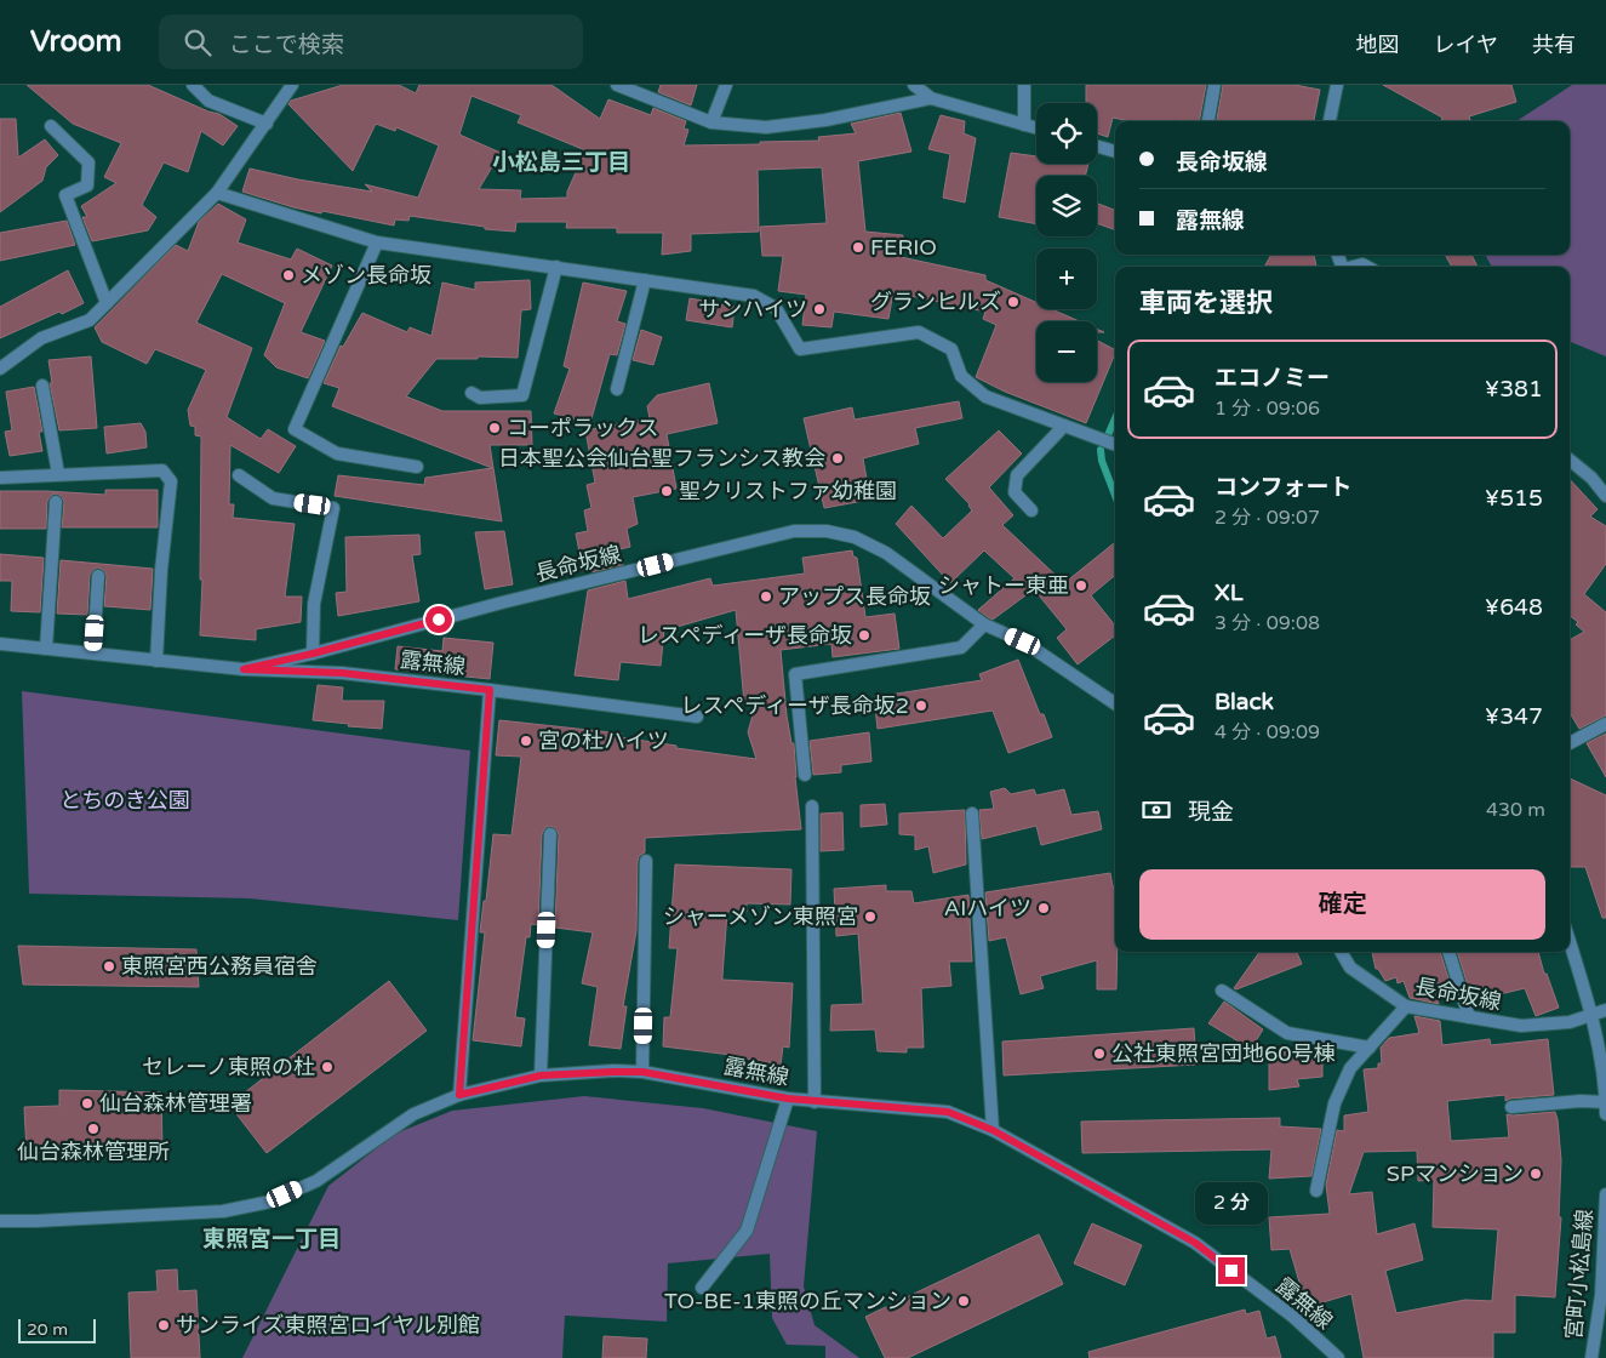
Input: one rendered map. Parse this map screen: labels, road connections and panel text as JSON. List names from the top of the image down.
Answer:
{
  "streets": {
    "street": ["長命坂線", "露無線", "宮町小松島線"]
  },
  "crossings": [
    ["長命坂線", "露無線"]
  ],
  "districts": ["小松島三丁目", "東照宮一丁目"],
  "parks": ["とちのき公園"],
  "places": [
    "FERIO",
    "メゾン長命坂",
    "グランヒルズ",
    "サンハイツ",
    "コーポラックス",
    "日本聖公会仙台聖フランシス教会",
    "聖クリストファ幼稚園",
    "シャトー東亜",
    "アップス長命坂",
    "レスペディーザ長命坂",
    "レスペディーザ長命坂2",
    "宮の杜ハイツ",
    "AIハイツ",
    "シャーメゾン東照宮",
    "東照宮西公務員宿舎",
    "公社東照宮団地60号棟",
    "セレーノ東照の杜",
    "仙台森林管理署",
    "仙台森林管理所",
    "SPマンション",
    "TO-BE-1東照の丘マンション",
    "サンライズ東照宮ロイヤル別館"
  ],
  "scale_bar": "20 m",
  "page": {
    "header": "Vroom",
    "search": "ここで検索",
    "nav": ["地図", "レイヤ", "共有"],
    "map_buttons": ["+", "−"],
    "banner": ["長命坂線", "露無線"],
    "heading": "車両を選択",
    "list": [
      {
        "name": "エコノミー",
        "note": "1 分 · 09:06",
        "value": "¥381"
      },
      {
        "name": "コンフォート",
        "note": "2 分 · 09:07",
        "value": "¥515"
      },
      {
        "name": "XL",
        "note": "3 分 · 09:08",
        "value": "¥648"
      },
      {
        "name": "Black",
        "note": "4 分 · 09:09",
        "value": "¥347"
      }
    ],
    "pay": ["現金", "430 m"],
    "buttons": "確定",
    "bubble": "2 分",
    "scale": "20 m"
  }
}
